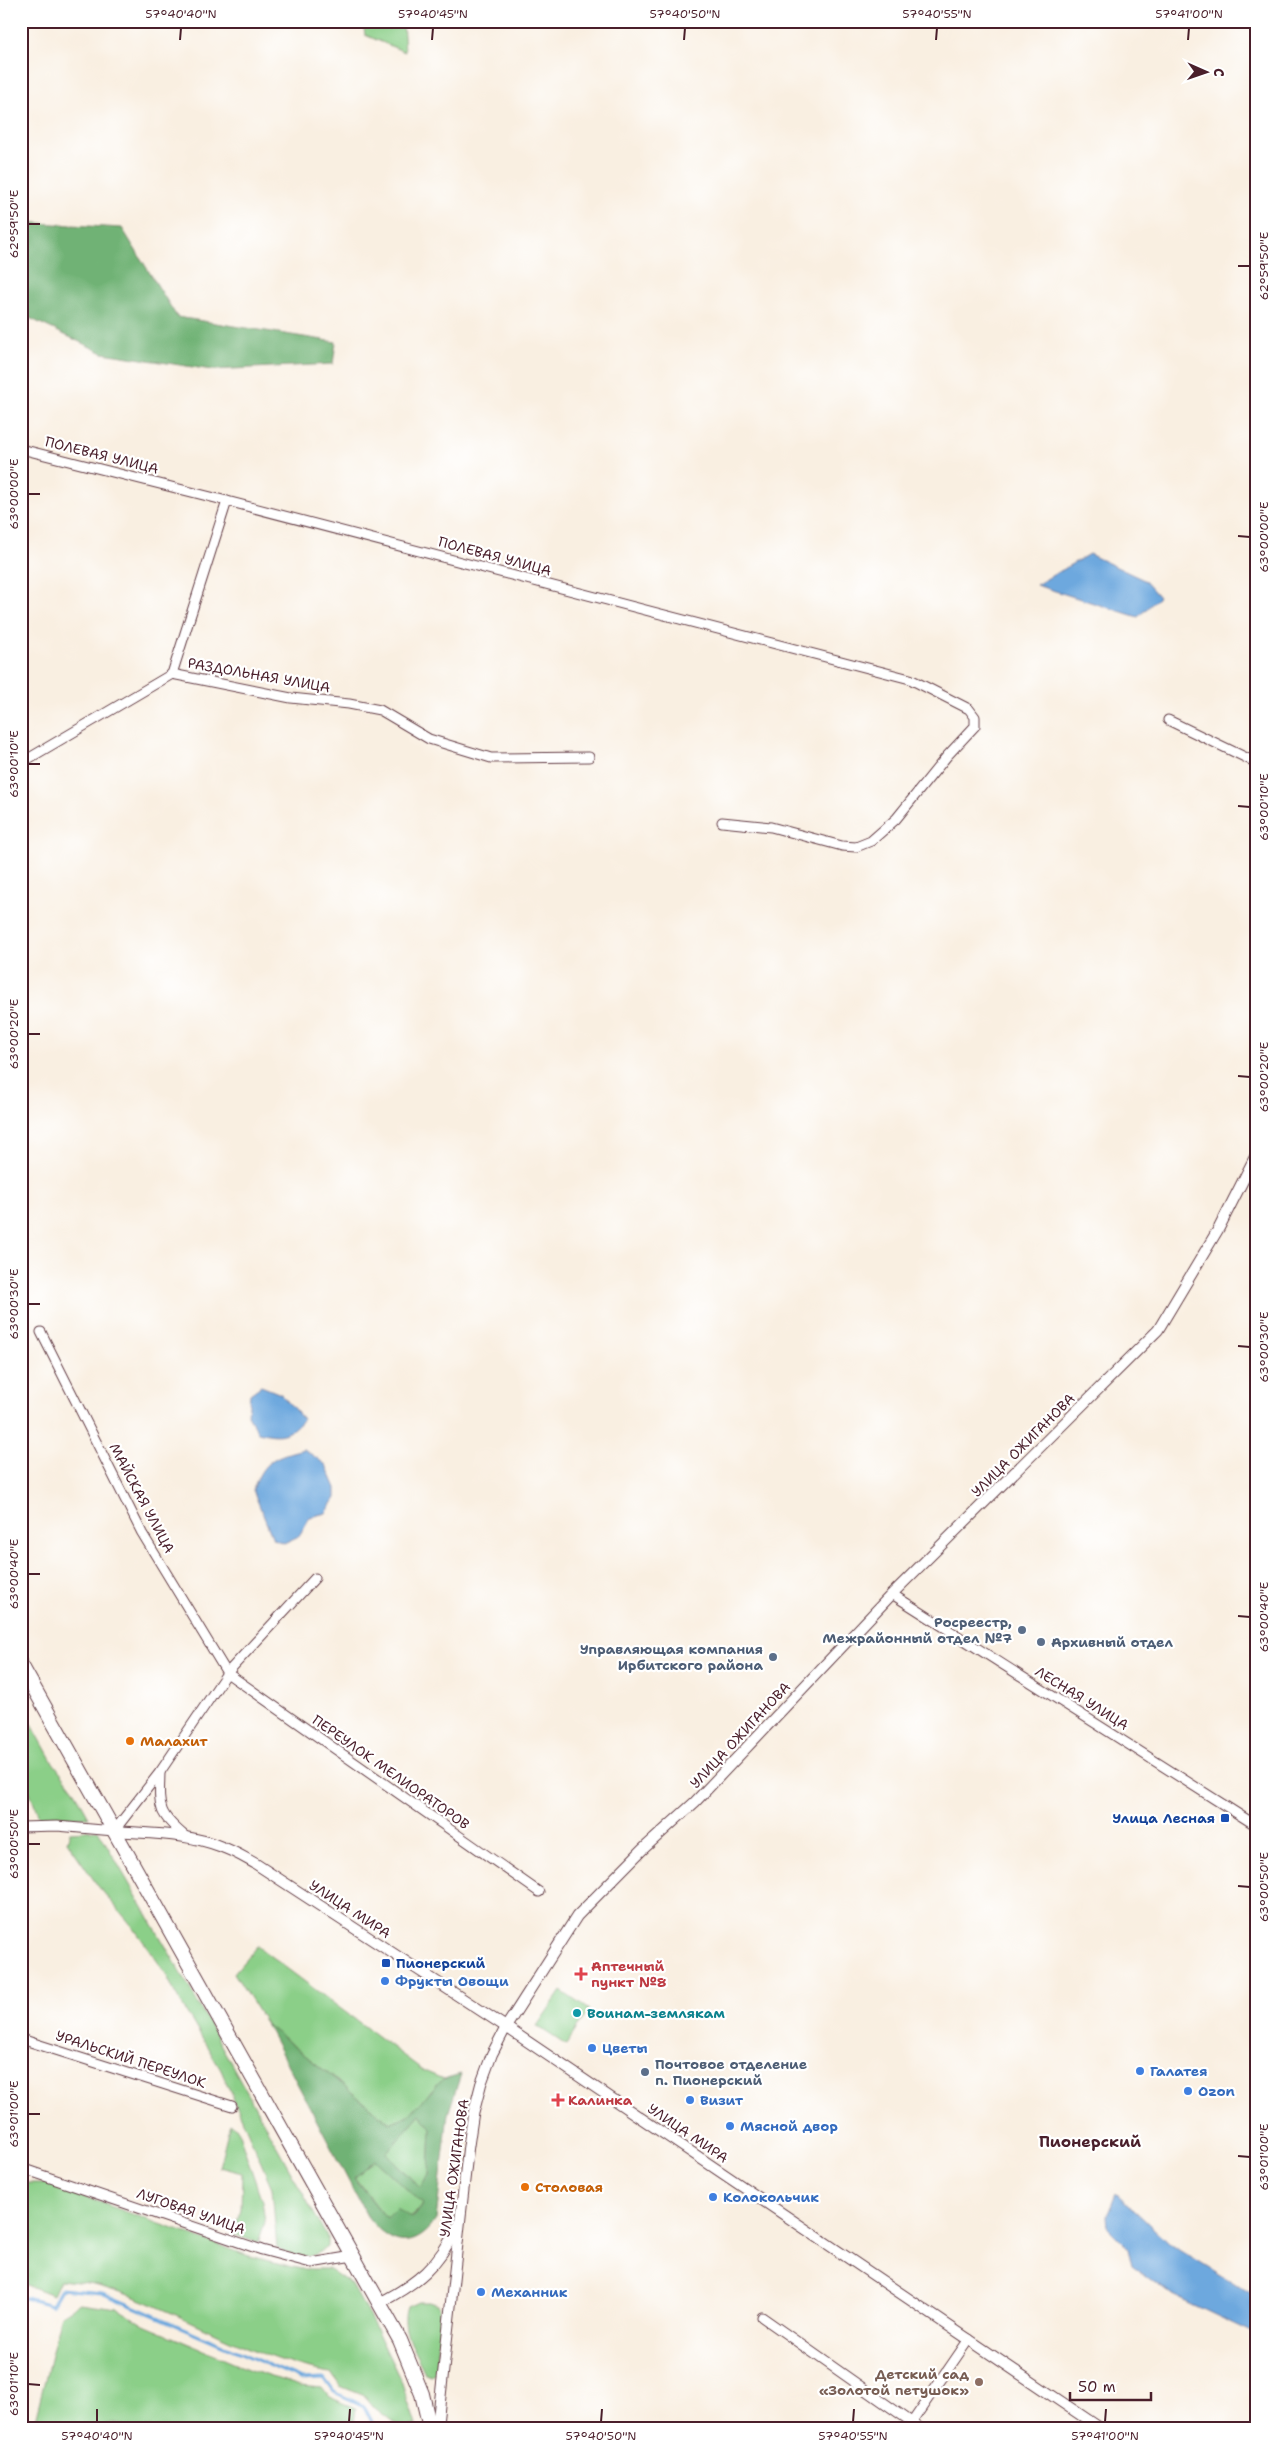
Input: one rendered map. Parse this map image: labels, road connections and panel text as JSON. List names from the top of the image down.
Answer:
{
  "streets": {
    "street": [
      "ПОЛЕВАЯ УЛИЦА",
      "РАЗДОЛЬНАЯ УЛИЦА",
      "УЛИЦА ОЖИГАНОВА",
      "МАЙСКАЯ УЛИЦА",
      "ЛЕСНАЯ УЛИЦА",
      "ПЕРЕУЛОК МЕЛИОРАТОРОВ",
      "УЛИЦА МИРА",
      "УРАЛЬСКИЙ ПЕРЕУЛОК",
      "ЛУГОВАЯ УЛИЦА"
    ]
  },
  "crossings": [
    ["УЛИЦА ОЖИГАНОВА", "ЛЕСНАЯ УЛИЦА"],
    ["УЛИЦА ОЖИГАНОВА", "УЛИЦА МИРА"],
    ["МАЙСКАЯ УЛИЦА", "ПЕРЕУЛОК МЕЛИОРАТОРОВ"]
  ],
  "districts": ["Пионерский"],
  "places": {
    "other": [
      "Росреестр, Межрайонный отдел №7",
      "Архивный отдел",
      "Управляющая компания Ирбитского района",
      "Малахит",
      "Фрукты Овощи",
      "Воинам-землякам",
      "Цветы",
      "Галатея",
      "Почтовое отделение п. Пионерский",
      "Ozon",
      "Визит",
      "Мясной двор",
      "Столовая",
      "Колокольчик",
      "Механник",
      "Детский сад «Золотой петушок»"
    ],
    "transit": ["Улица Лесная", "Пионерский"],
    "health": ["Аптечный пункт №8", "Калинка"]
  },
  "scale_bar": "50 m",
  "north": "right",
  "coordinates": [
    "57°40'40\"N",
    "57°40'45\"N",
    "57°40'50\"N",
    "57°40'55\"N",
    "57°41'00\"N",
    "62°59'50\"E",
    "63°00'00\"E",
    "63°00'10\"E",
    "63°00'20\"E",
    "63°00'30\"E",
    "63°00'40\"E",
    "63°00'50\"E",
    "63°01'00\"E",
    "63°01'10\"E"
  ]
}
